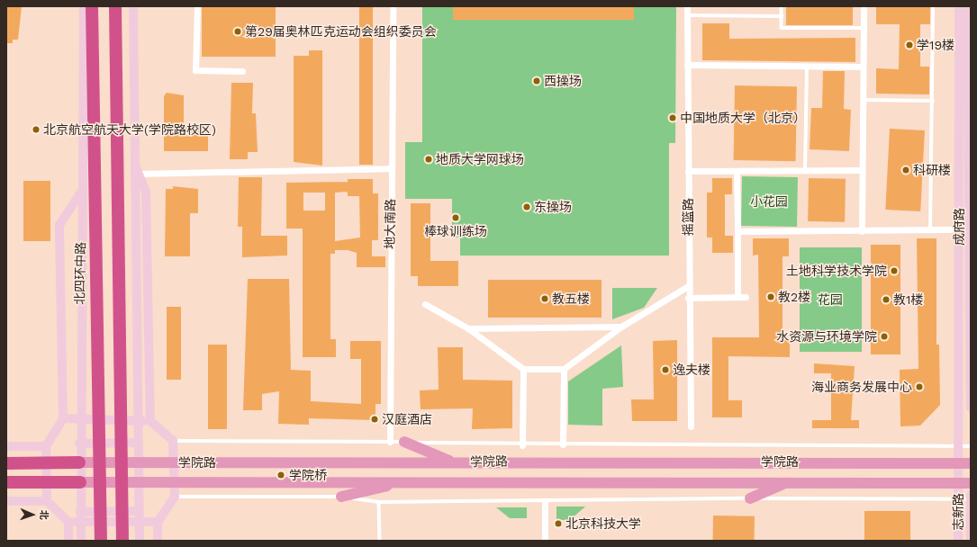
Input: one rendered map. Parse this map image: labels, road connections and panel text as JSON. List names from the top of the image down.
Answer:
{
  "streets": {
    "highway": ["北四环中路", "学院路"],
    "street": [
      "摇篮路",
      "地大南路",
      "成府路",
      "志新路"
    ]
  },
  "crossings": [
    ["地大南路", "学院路"],
    ["成府路", "学院路"],
    ["成府路", "志新路"],
    ["北四环中路", "学院路"],
    ["学院路", "志新路"]
  ],
  "parks": ["小花园", "花园"],
  "places": [
    "第29届奥林匹克运动会组织委员会",
    "学19楼",
    "西操场",
    "中国地质大学（北京）",
    "北京航空航天大学(学院路校区)",
    "地质大学网球场",
    "科研楼",
    "东操场",
    "棒球训练场",
    "土地科学技术学院",
    "教2楼",
    "教五楼",
    "教1楼",
    "水资源与环境学院",
    "逸夫楼",
    "海业商务发展中心",
    "汉庭酒店",
    "学院桥",
    "北京科技大学"
  ],
  "north": "right"
}
